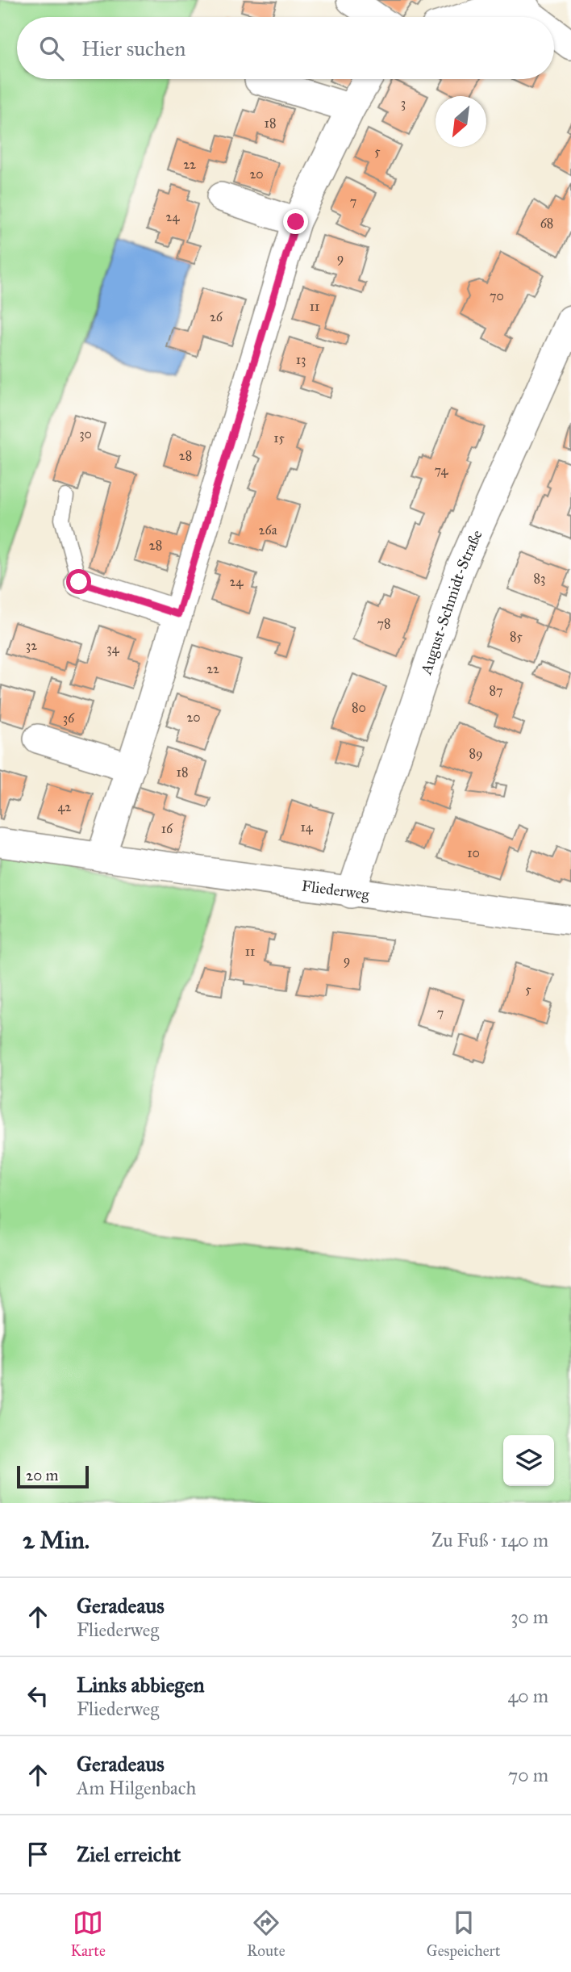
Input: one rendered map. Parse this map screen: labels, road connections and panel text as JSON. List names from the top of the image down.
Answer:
{
  "streets": {
    "street": ["August-Schmidt-Straße", "Fliederweg"]
  },
  "crossings": [
    ["August-Schmidt-Straße", "Fliederweg"]
  ],
  "house_numbers": [
    "3",
    "18",
    "5",
    "22",
    "20",
    "7",
    "24",
    "68",
    "9",
    "70",
    "11",
    "26",
    "13",
    "30",
    "15",
    "28",
    "74",
    "26a",
    "28",
    "83",
    "24",
    "78",
    "85",
    "32",
    "34",
    "22",
    "87",
    "80",
    "20",
    "36",
    "89",
    "18",
    "42",
    "14",
    "16",
    "10",
    "11",
    "9",
    "5",
    "7"
  ],
  "scale_bar": "20 m",
  "north": "bottom left",
  "page": {
    "search": "Hier suchen",
    "scale": "20 m",
    "heading": ["2 Min.", "Zu Fuß · 140 m"],
    "list": [
      ["Geradeaus", "Fliederweg", "30 m"],
      ["Links abbiegen", "Fliederweg", "40 m"],
      ["Geradeaus", "Am Hilgenbach", "70 m"],
      "Ziel erreicht"
    ],
    "nav": ["Karte", "Route", "Gespeichert"]
  }
}
